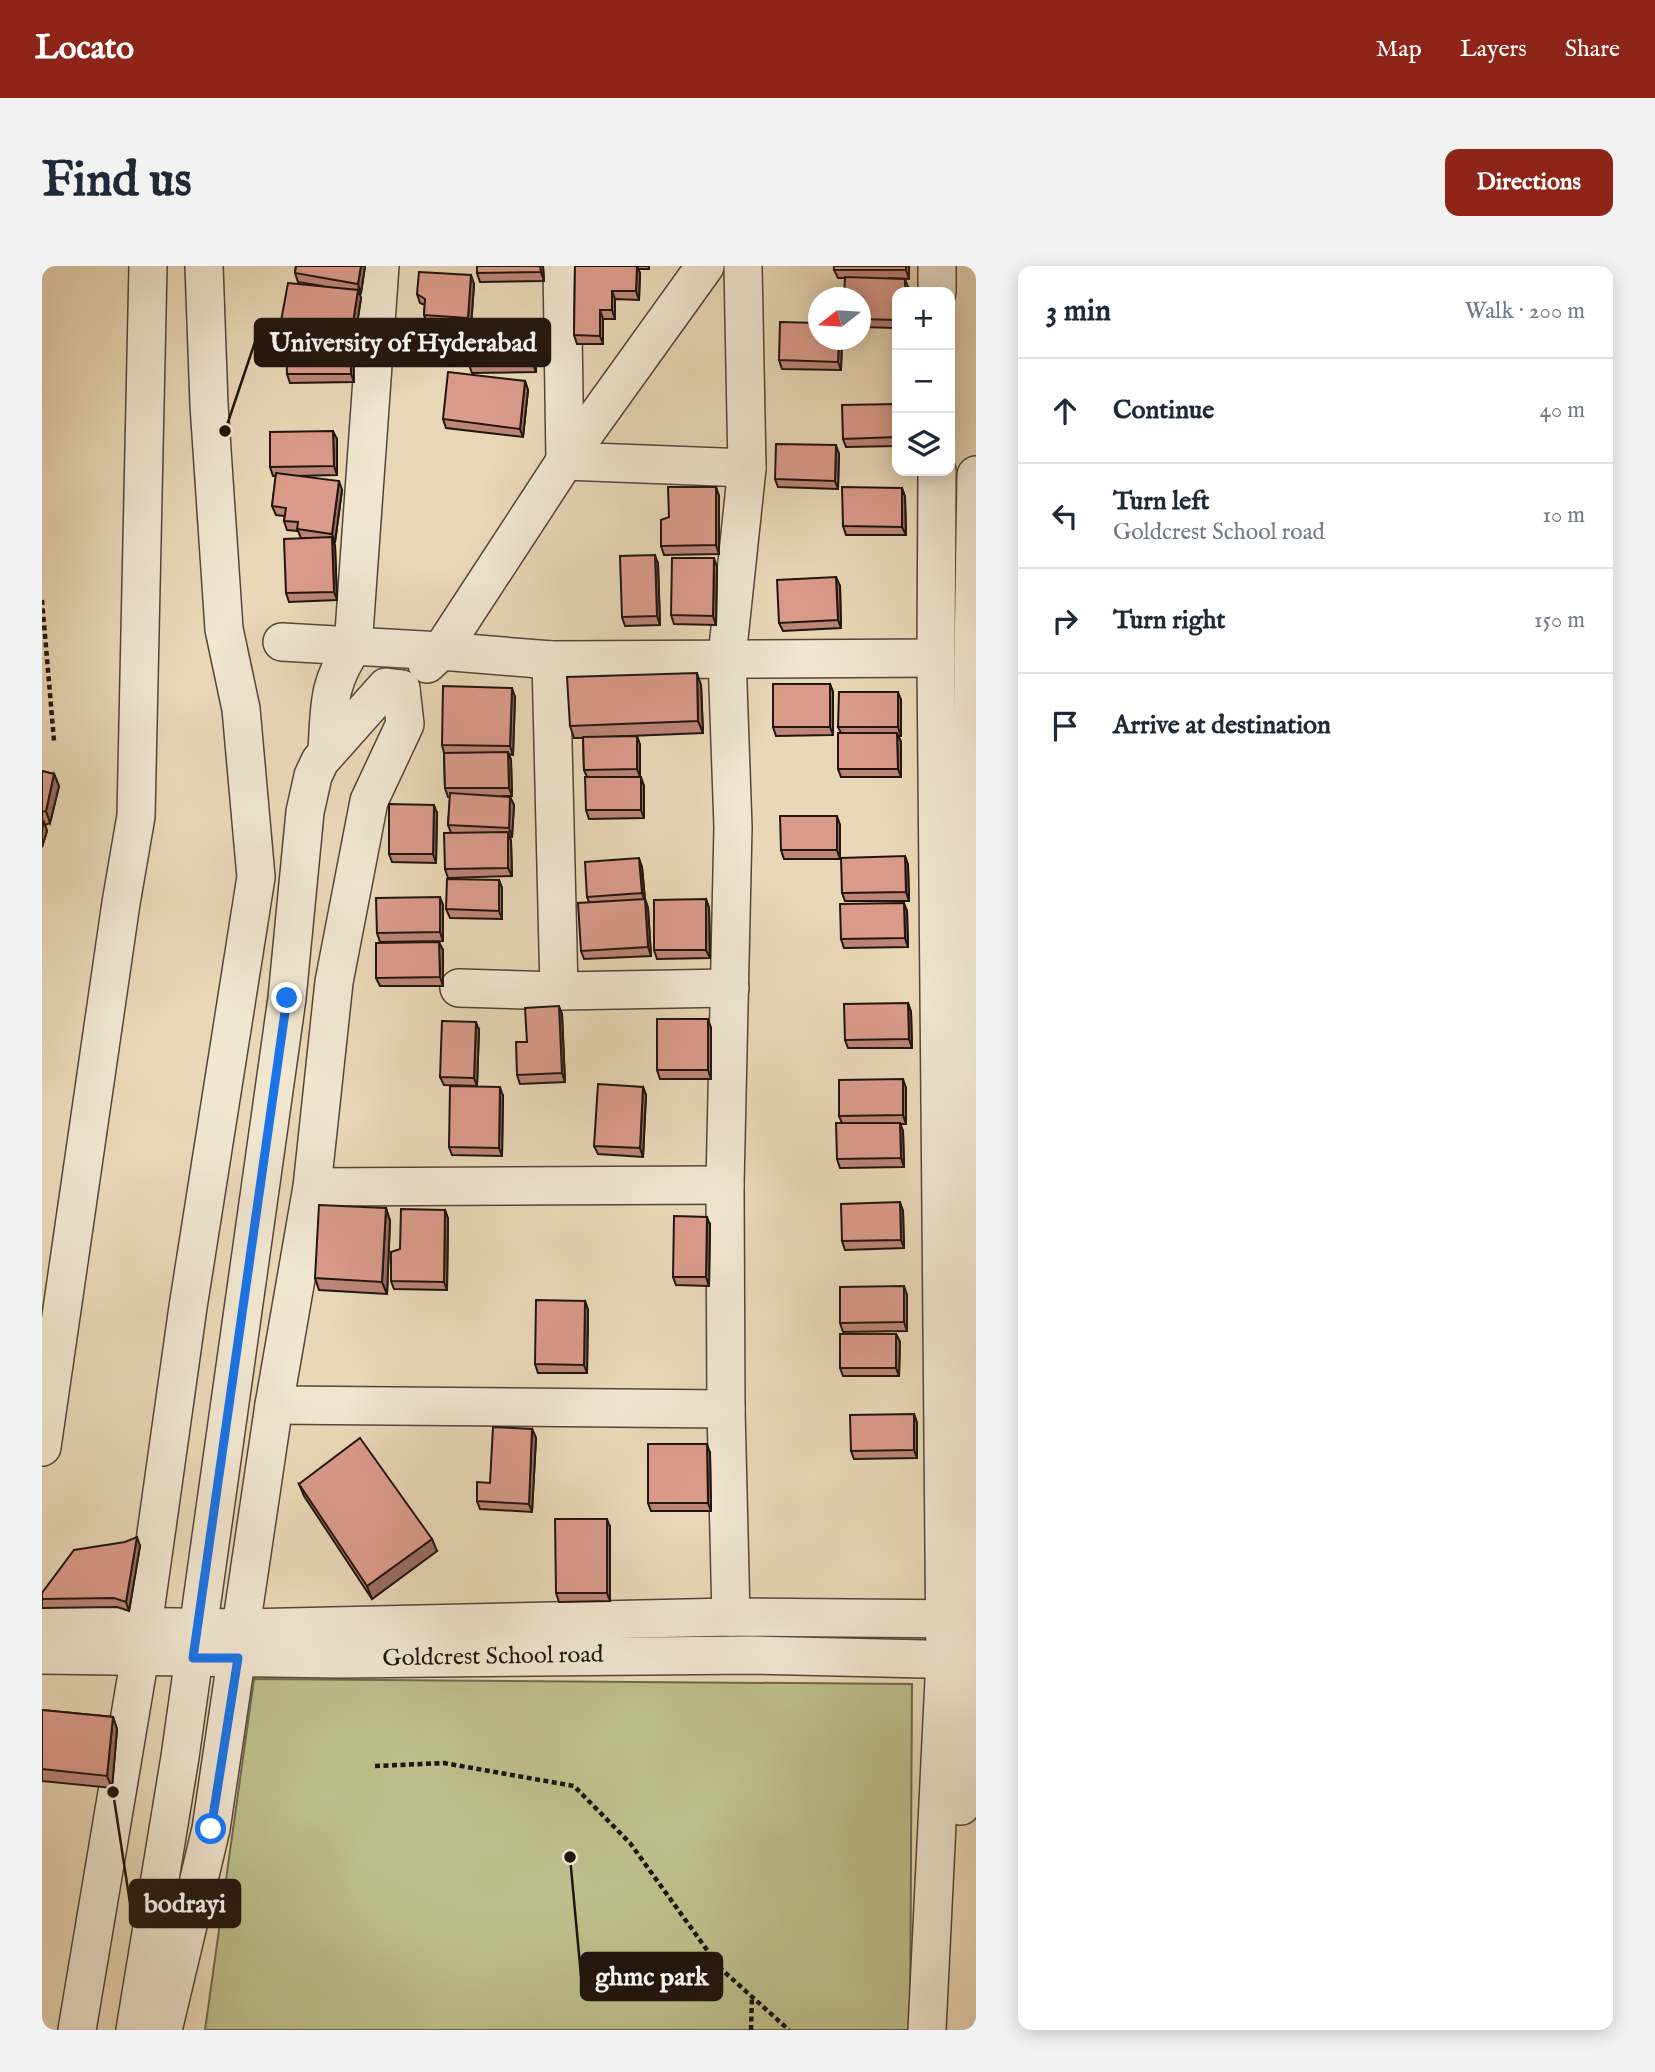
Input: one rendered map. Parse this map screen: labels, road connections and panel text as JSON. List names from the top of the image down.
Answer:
{
  "streets": {
    "street": ["Goldcrest School road"]
  },
  "places": ["University of Hyderabad", "bodrayi", "ghmc park"],
  "north": "left",
  "page": {
    "header": "Locato",
    "nav": ["Map", "Layers", "Share"],
    "buttons": "Directions",
    "title": "Find us",
    "heading": ["3 min", "Walk · 200 m"],
    "map_buttons": ["+", "−"],
    "list": [
      ["Continue", "40 m"],
      ["Turn left", "Goldcrest School road", "10 m"],
      ["Turn right", "150 m"],
      "Arrive at destination"
    ]
  }
}
